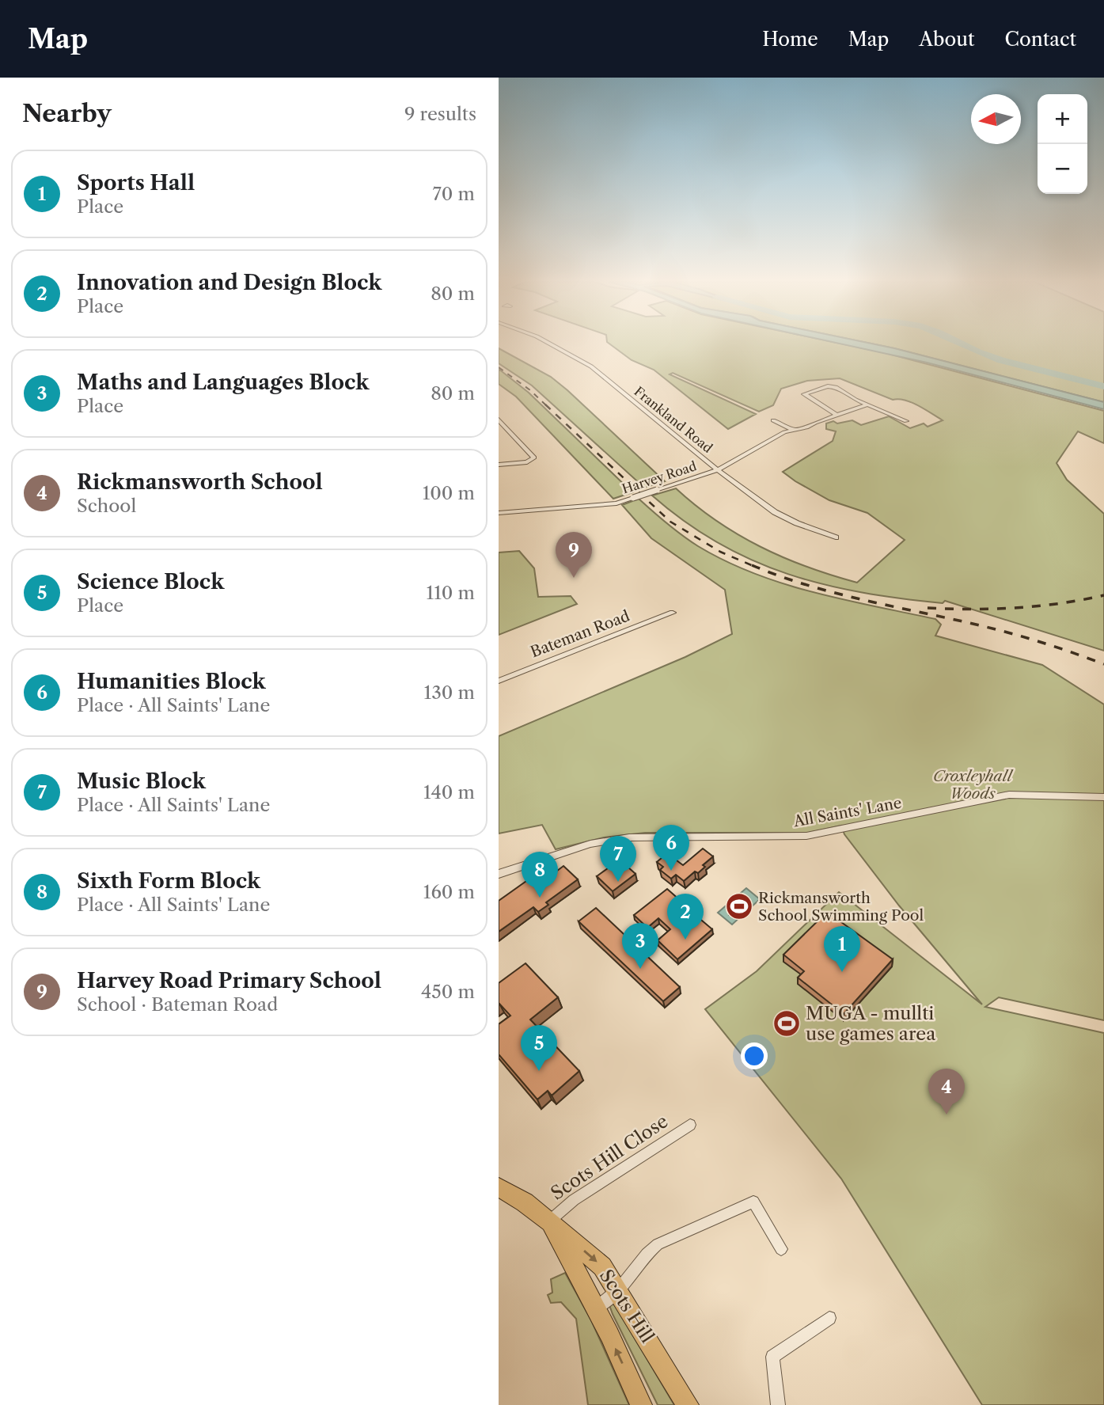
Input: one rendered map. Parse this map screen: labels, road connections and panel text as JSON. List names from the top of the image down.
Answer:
{
  "streets": {
    "main road": ["Scots Hill"],
    "street": [
      "Frankland Road",
      "Harvey Road",
      "Bateman Road",
      "All Saints' Lane",
      "Scots Hill Close"
    ]
  },
  "crossings": [
    ["Frankland Road", "Harvey Road"],
    ["Scots Hill Close", "Scots Hill"]
  ],
  "parks": ["Croxleyhall Woods"],
  "places": {
    "sports": ["Rickmansworth School Swimming Pool", "MUGA - mullti use games area"]
  },
  "north": "left",
  "page": {
    "header": "Map",
    "nav": [
      "Home",
      "Map",
      "About",
      "Contact"
    ],
    "heading": ["Nearby", "9 results"],
    "map_buttons": ["+", "−"],
    "list": [
      {
        "mark": "1",
        "name": "Sports Hall",
        "note": "Place",
        "value": "70 m"
      },
      {
        "mark": "2",
        "name": "Innovation and Design Block",
        "note": "Place",
        "value": "80 m"
      },
      {
        "mark": "3",
        "name": "Maths and Languages Block",
        "note": "Place",
        "value": "80 m"
      },
      {
        "mark": "4",
        "name": "Rickmansworth School",
        "note": "School",
        "value": "100 m"
      },
      {
        "mark": "5",
        "name": "Science Block",
        "note": "Place",
        "value": "110 m"
      },
      {
        "mark": "6",
        "name": "Humanities Block",
        "note": "Place · All Saints' Lane",
        "value": "130 m"
      },
      {
        "mark": "7",
        "name": "Music Block",
        "note": "Place · All Saints' Lane",
        "value": "140 m"
      },
      {
        "mark": "8",
        "name": "Sixth Form Block",
        "note": "Place · All Saints' Lane",
        "value": "160 m"
      },
      {
        "mark": "9",
        "name": "Harvey Road Primary School",
        "note": "School · Bateman Road",
        "value": "450 m"
      }
    ],
    "pins": [
      "9",
      "6",
      "7",
      "8",
      "2",
      "3",
      "1",
      "5",
      "4"
    ]
  }
}
